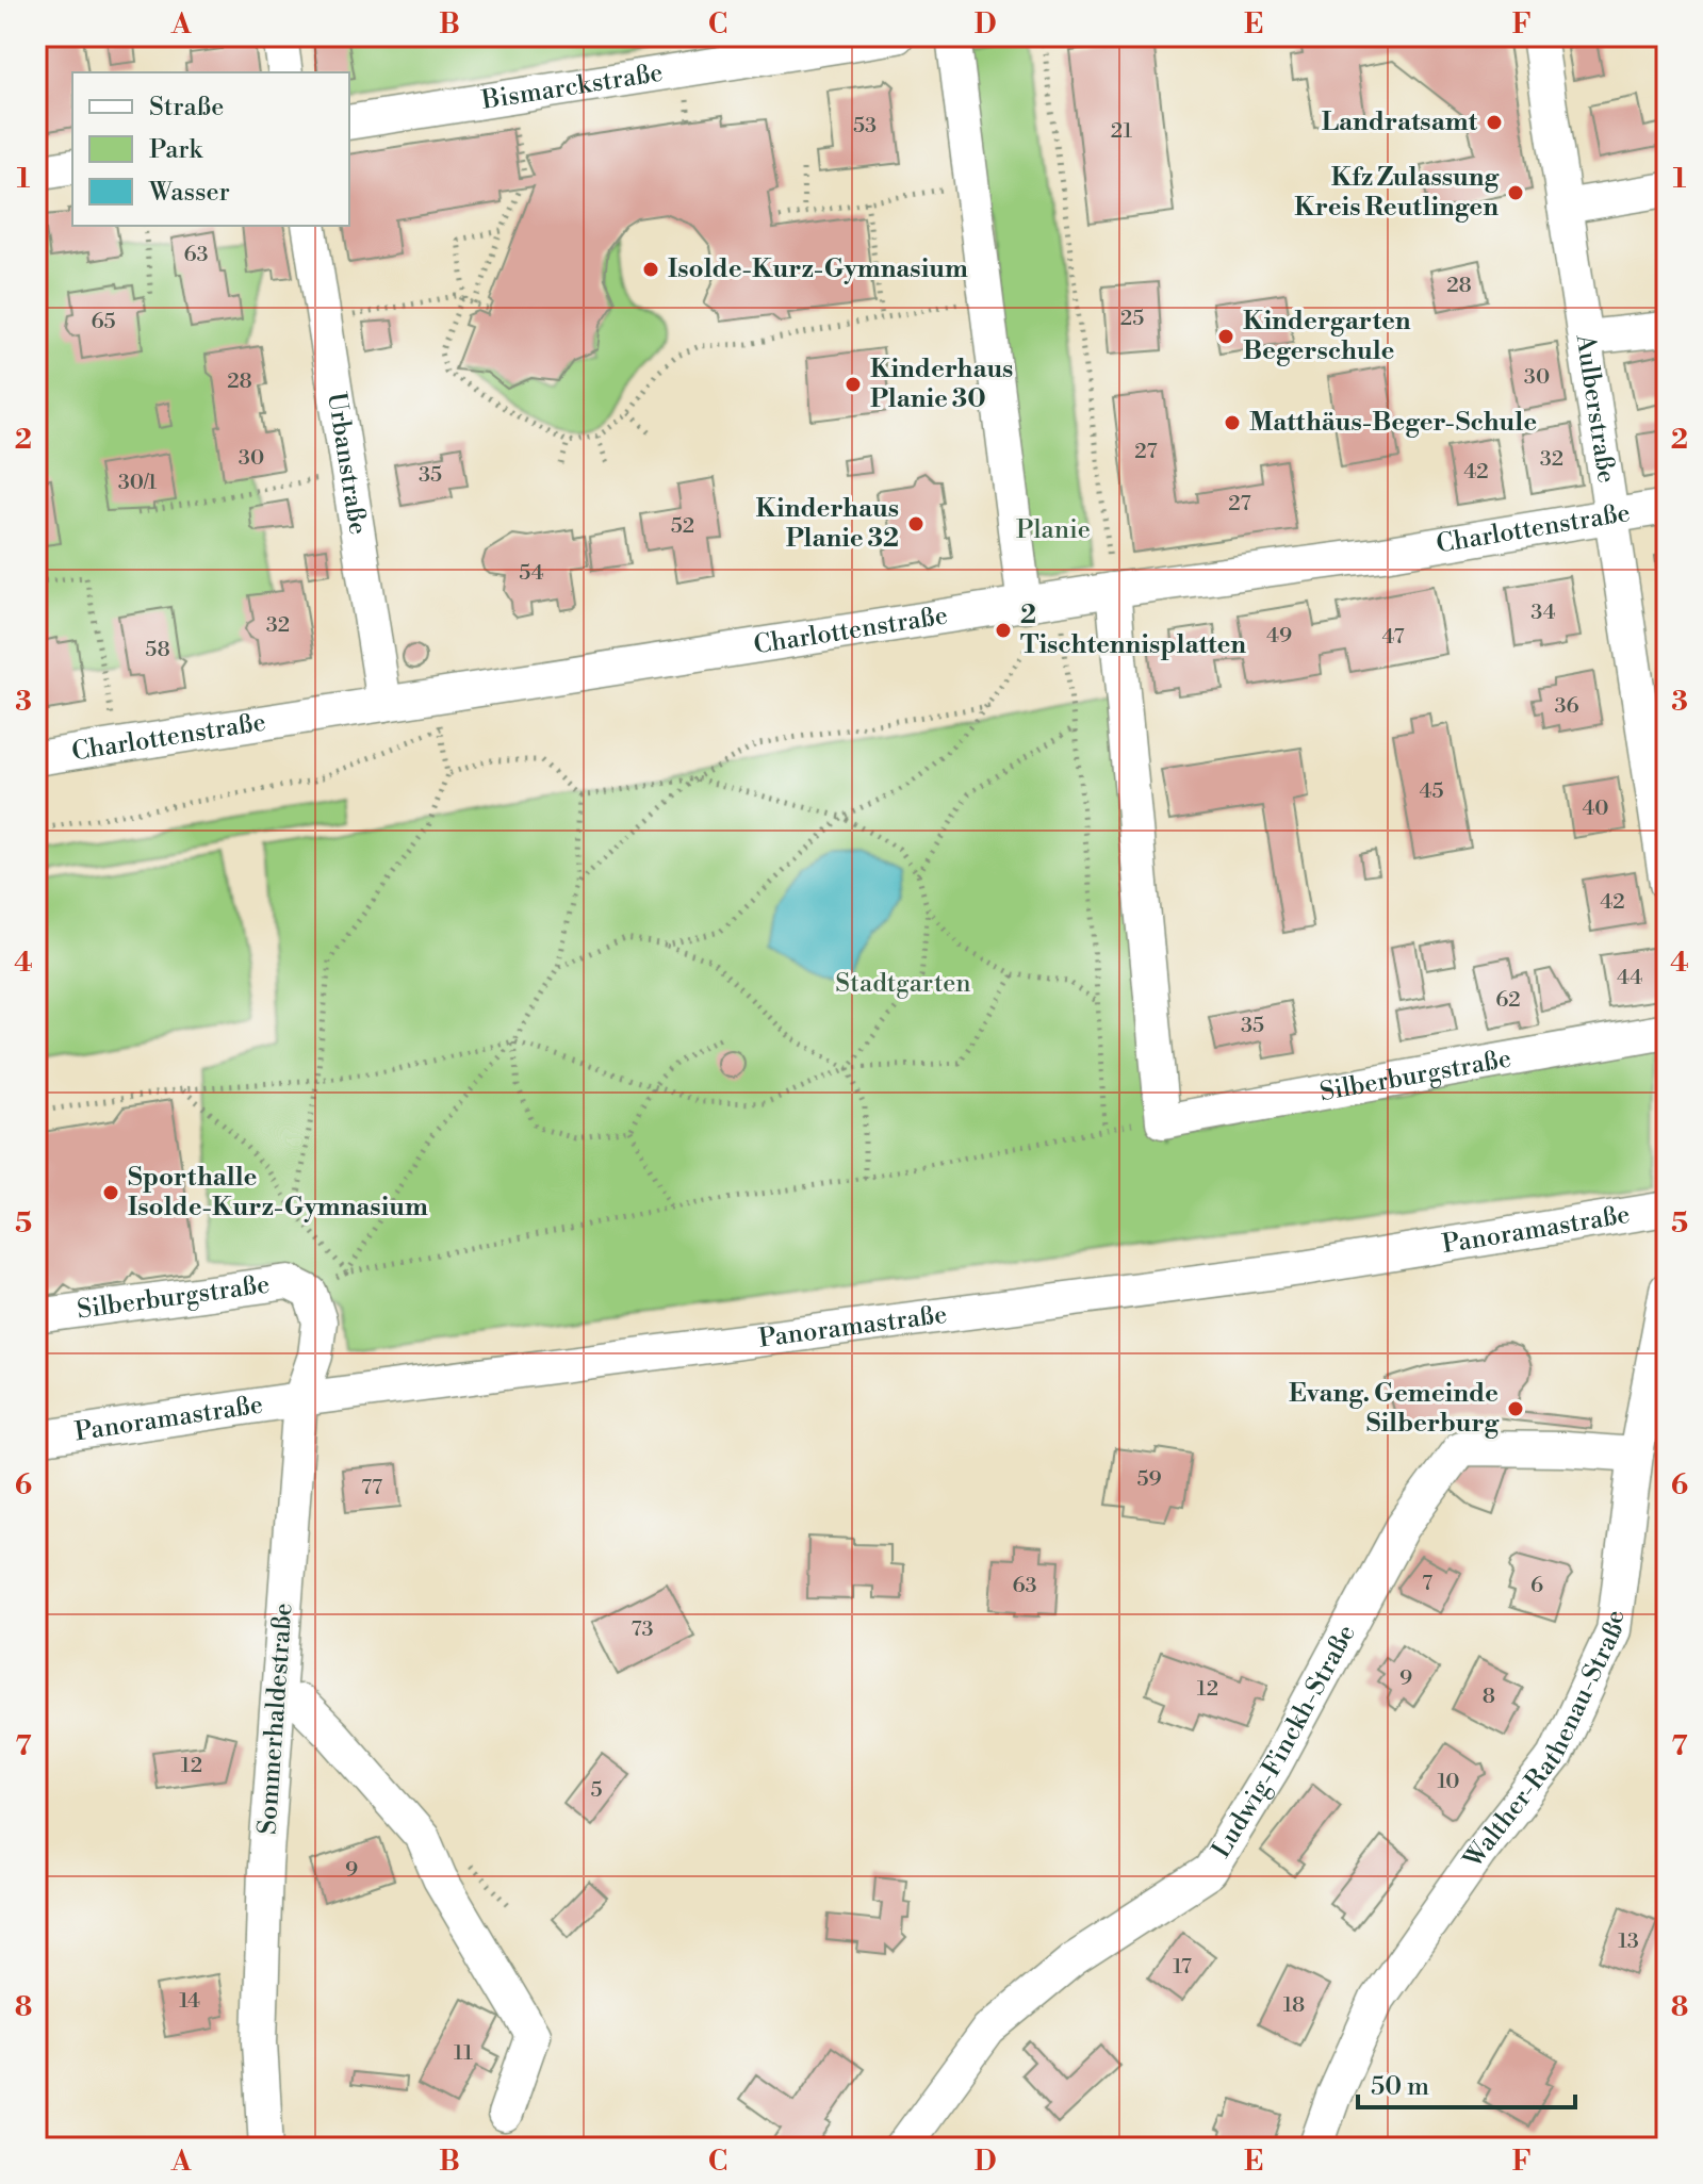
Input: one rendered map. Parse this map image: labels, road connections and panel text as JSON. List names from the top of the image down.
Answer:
{
  "streets": {
    "street": [
      "Bismarckstraße",
      "Aulberstraße",
      "Urbanstraße",
      "Charlottenstraße",
      "Silberburgstraße",
      "Panoramastraße",
      "Sommerhaldestraße",
      "Walther-Rathenau-Straße",
      "Ludwig-Finckh-Straße"
    ]
  },
  "crossings": [
    ["Aulberstraße", "Charlottenstraße"],
    ["Urbanstraße", "Charlottenstraße"],
    ["Silberburgstraße", "Sommerhaldestraße"],
    ["Panoramastraße", "Sommerhaldestraße"],
    ["Walther-Rathenau-Straße", "Ludwig-Finckh-Straße"]
  ],
  "parks": ["Planie", "Stadtgarten"],
  "places": [
    "Landratsamt",
    "Kfz Zulassung Kreis Reutlingen",
    "Isolde-Kurz-Gymnasium",
    "Kindergarten Begerschule",
    "Kinderhaus Planie 30",
    "Matthäus-Beger-Schule",
    "Kinderhaus Planie 32",
    "2 Tischtennisplatten",
    "Sporthalle Isolde-Kurz-Gymnasium",
    "Evang. Gemeinde Silberburg"
  ],
  "house_numbers": [
    "53",
    "21",
    "63",
    "28",
    "25",
    "65",
    "30",
    "28",
    "27",
    "30",
    "32",
    "42",
    "35",
    "30/1",
    "27",
    "52",
    "54",
    "34",
    "32",
    "49",
    "47",
    "58",
    "36",
    "45",
    "40",
    "42",
    "44",
    "62",
    "35",
    "59",
    "77",
    "7",
    "63",
    "6",
    "73",
    "9",
    "12",
    "8",
    "12",
    "10",
    "5",
    "9",
    "13",
    "17",
    "14",
    "18",
    "11"
  ],
  "legend": ["Straße", "Park", "Wasser"],
  "scale_bar": "50 m",
  "grid": {
    "columns": [
      "A",
      "B",
      "C",
      "D",
      "E",
      "F"
    ],
    "rows": [
      "1",
      "2",
      "3",
      "4",
      "5",
      "6",
      "7",
      "8"
    ]
  }
}
